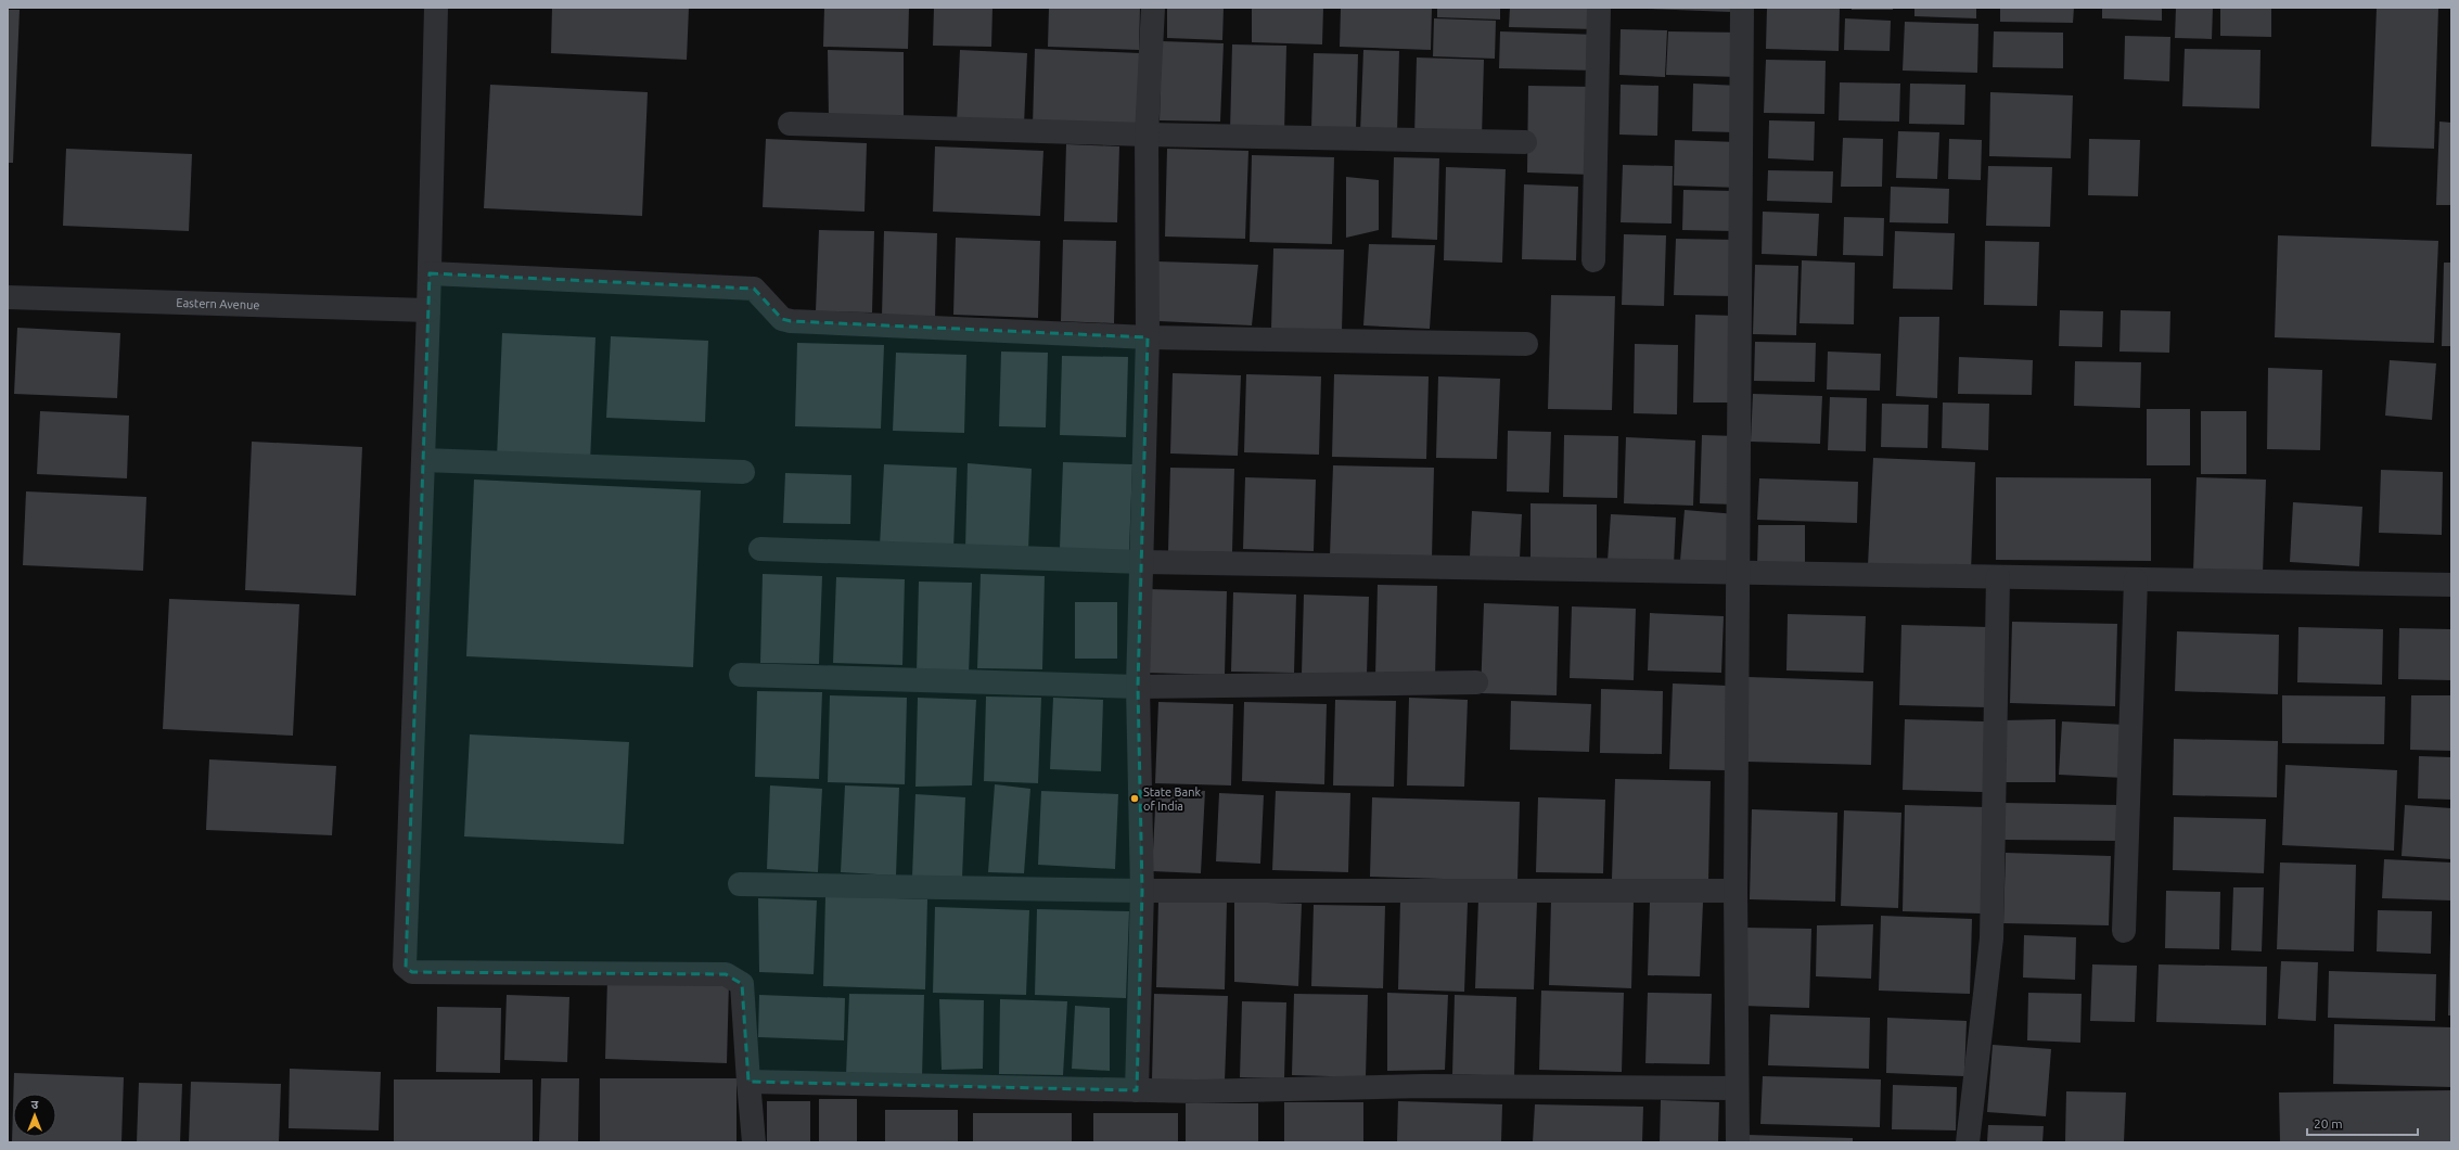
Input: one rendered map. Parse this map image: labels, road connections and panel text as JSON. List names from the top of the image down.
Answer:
{
  "streets": {
    "street": ["Eastern Avenue"]
  },
  "places": ["State Bank of India"],
  "scale_bar": "20 m",
  "north": "top"
}
